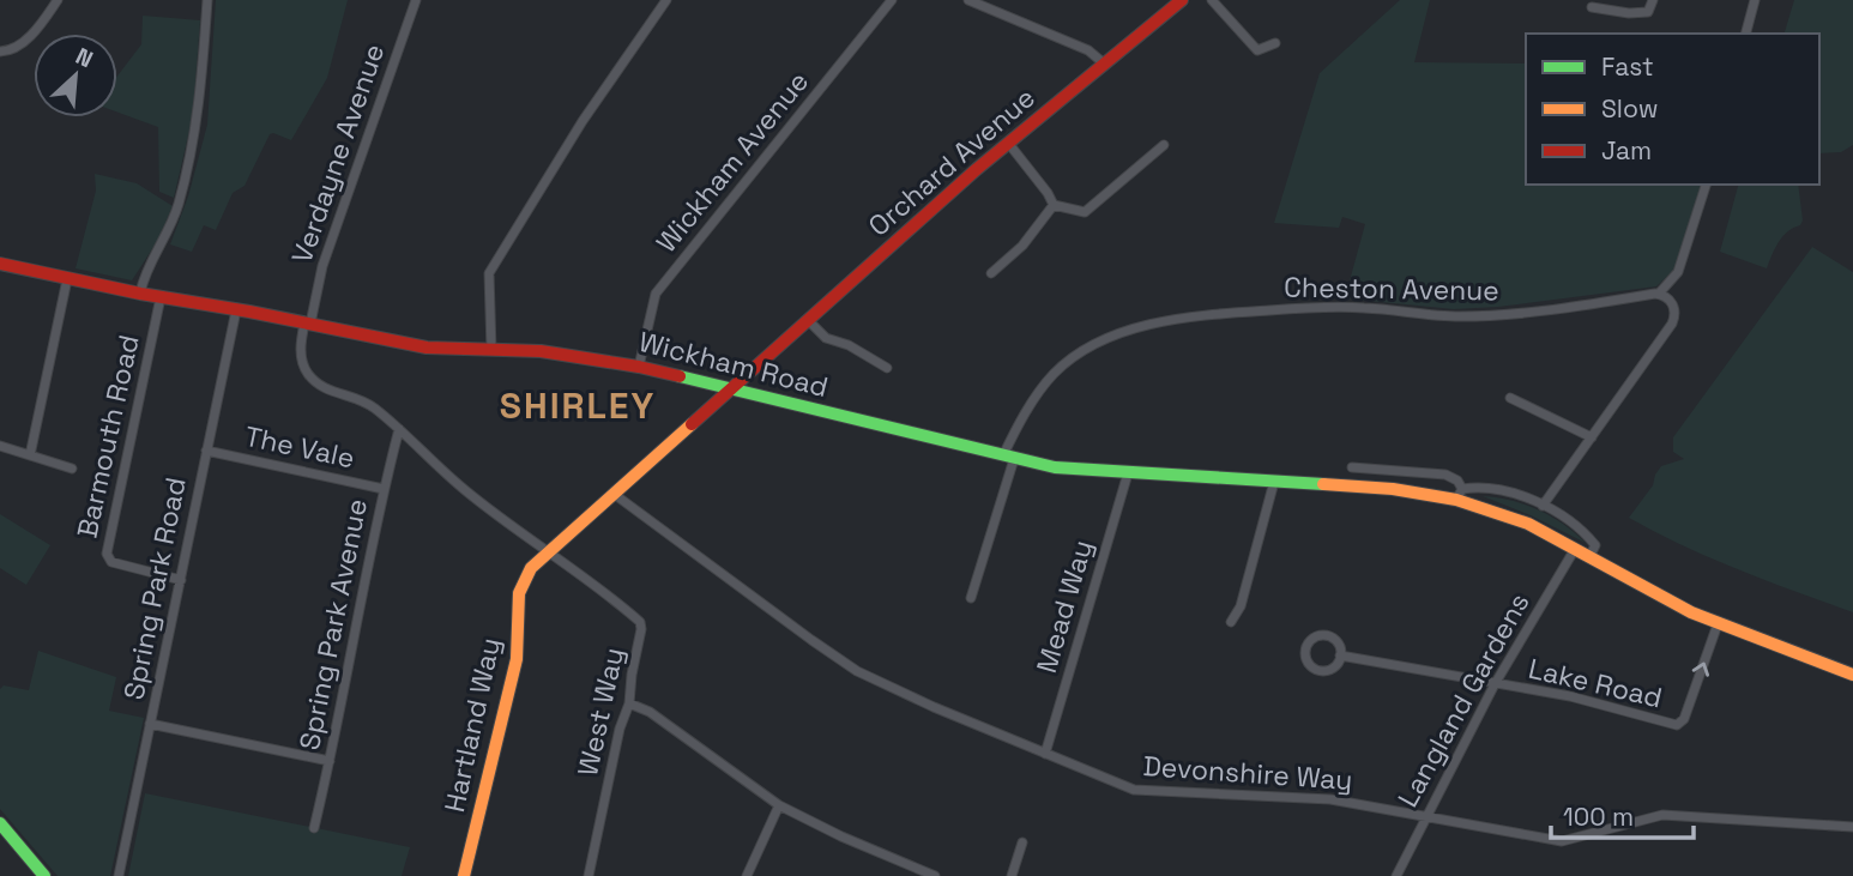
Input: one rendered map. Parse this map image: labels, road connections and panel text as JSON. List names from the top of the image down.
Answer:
{
  "streets": {
    "main road": ["Orchard Avenue", "Wickham Road", "Hartland Way"],
    "street": [
      "Verdayne Avenue",
      "Wickham Avenue",
      "Cheston Avenue",
      "Barmouth Road",
      "The Vale",
      "Spring Park Road",
      "Mead Way",
      "Spring Park Avenue",
      "Lake Road",
      "Langland Gardens",
      "West Way",
      "Devonshire Way"
    ]
  },
  "crossings": [
    ["Verdayne Avenue", "Wickham Road"],
    ["Verdayne Avenue", "Spring Park Avenue"],
    ["Verdayne Avenue", "West Way"],
    ["Verdayne Avenue", "Hartland Way"],
    ["Wickham Avenue", "Wickham Road"],
    ["Orchard Avenue", "Wickham Road"],
    ["Orchard Avenue", "Hartland Way"],
    ["Cheston Avenue", "Wickham Road"],
    ["Wickham Road", "Barmouth Road"],
    ["Wickham Road", "Spring Park Road"],
    ["Wickham Road", "Mead Way"],
    ["Wickham Road", "Lake Road"],
    ["Wickham Road", "Langland Gardens"],
    ["Wickham Road", "Hartland Way"],
    ["Barmouth Road", "Spring Park Road"],
    ["The Vale", "Spring Park Road"],
    ["The Vale", "Spring Park Avenue"],
    ["Mead Way", "Devonshire Way"],
    ["Lake Road", "Langland Gardens"],
    ["Langland Gardens", "Devonshire Way"],
    ["West Way", "Hartland Way"],
    ["Hartland Way", "Devonshire Way"]
  ],
  "districts": ["SHIRLEY"],
  "legend": ["Fast", "Slow", "Jam"],
  "scale_bar": "100 m",
  "north": "top right"
}
